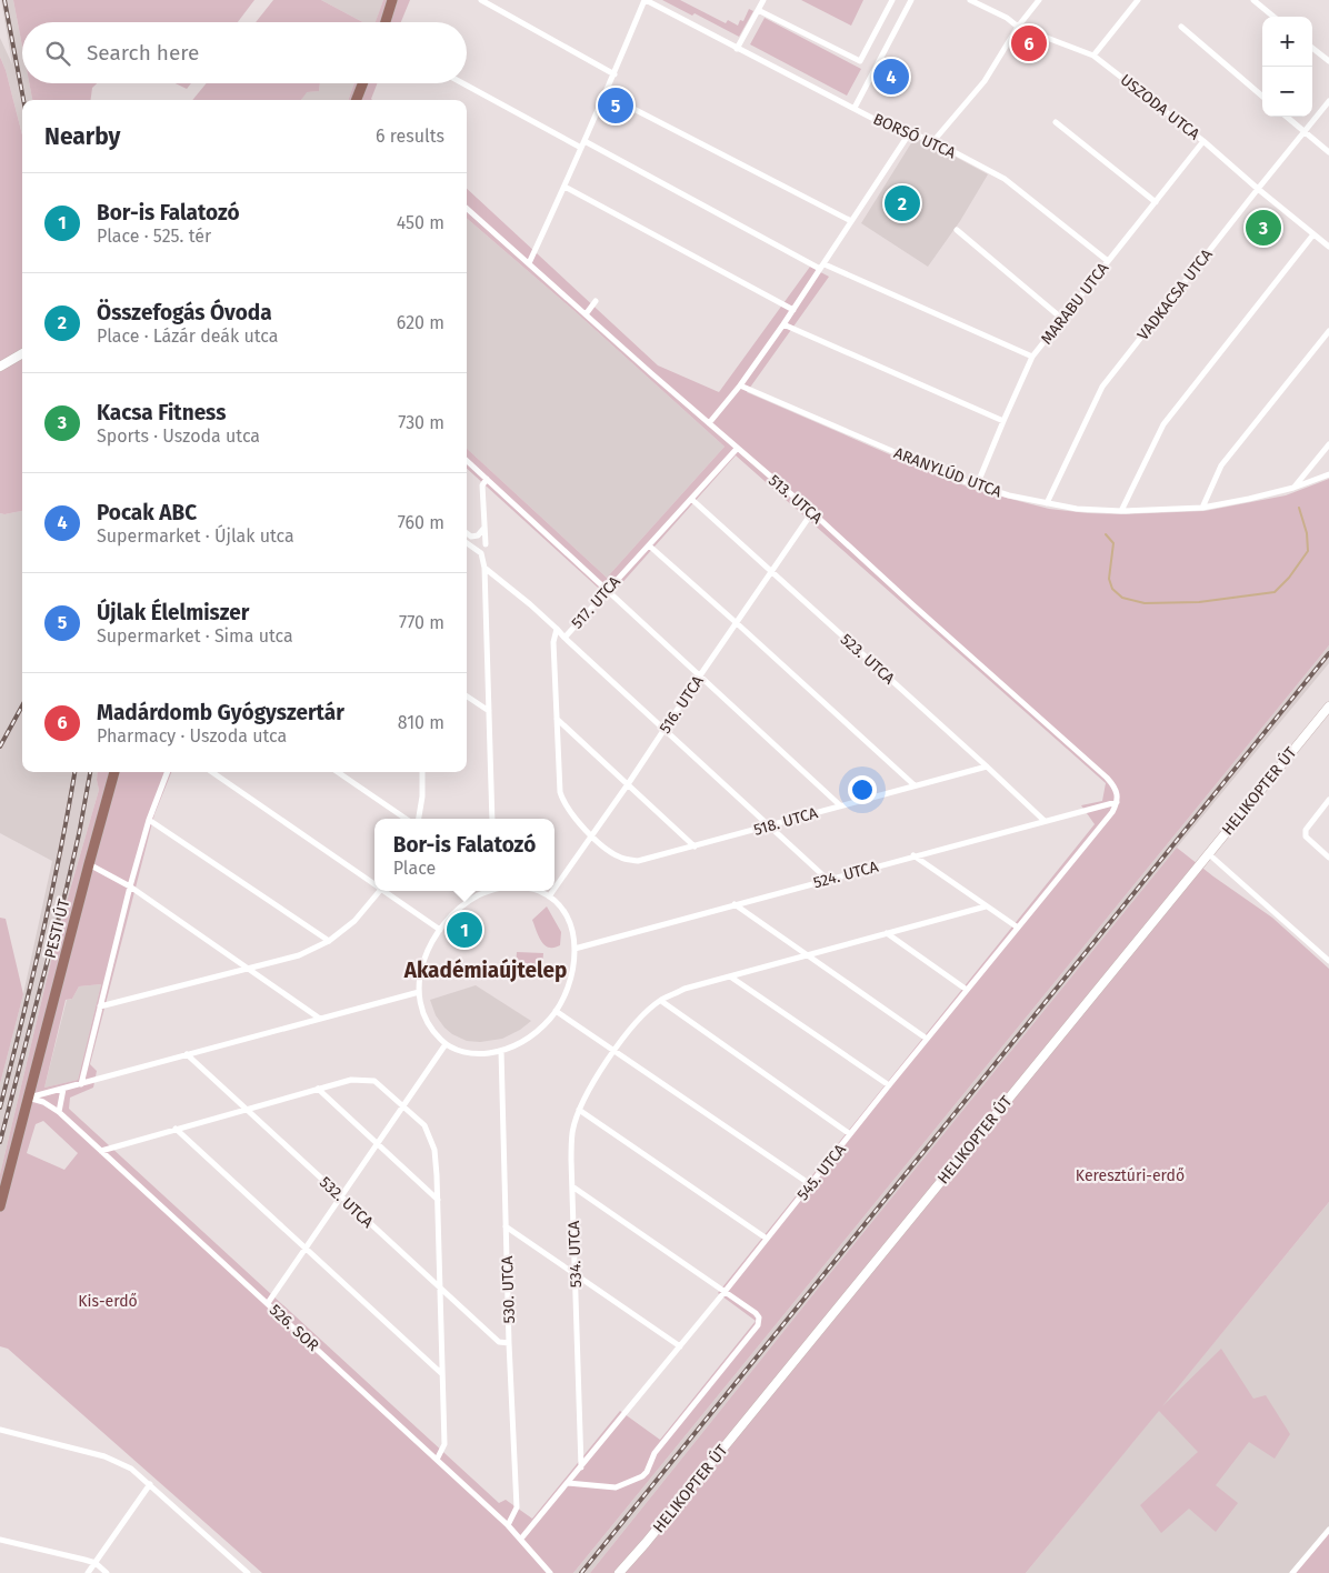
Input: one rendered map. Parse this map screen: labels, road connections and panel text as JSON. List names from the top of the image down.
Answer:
{
  "streets": {
    "main road": ["PESTI ÚT"],
    "street": [
      "USZODA UTCA",
      "BORSÓ UTCA",
      "VADKACSA UTCA",
      "MARABU UTCA",
      "ARANYLÚD UTCA",
      "513. UTCA",
      "517. UTCA",
      "523. UTCA",
      "516. UTCA",
      "HELIKOPTER ÚT",
      "518. UTCA",
      "524. UTCA",
      "545. UTCA",
      "532. UTCA",
      "534. UTCA",
      "530. UTCA",
      "526. SOR"
    ]
  },
  "crossings": [
    ["USZODA UTCA", "VADKACSA UTCA"],
    ["USZODA UTCA", "MARABU UTCA"],
    ["BORSÓ UTCA", "MARABU UTCA"],
    ["VADKACSA UTCA", "ARANYLÚD UTCA"],
    ["MARABU UTCA", "ARANYLÚD UTCA"],
    ["513. UTCA", "517. UTCA"],
    ["513. UTCA", "516. UTCA"],
    ["513. UTCA", "524. UTCA"],
    ["513. UTCA", "545. UTCA"],
    ["517. UTCA", "523. UTCA"],
    ["517. UTCA", "516. UTCA"],
    ["517. UTCA", "518. UTCA"],
    ["523. UTCA", "516. UTCA"],
    ["523. UTCA", "518. UTCA"],
    ["523. UTCA", "524. UTCA"],
    ["516. UTCA", "518. UTCA"],
    ["524. UTCA", "545. UTCA"],
    ["PESTI ÚT", "526. SOR"],
    ["545. UTCA", "534. UTCA"],
    ["545. UTCA", "526. SOR"],
    ["532. UTCA", "530. UTCA"],
    ["530. UTCA", "526. SOR"]
  ],
  "districts": ["Akadémiaújtelep"],
  "parks": ["Keresztúri-erdő", "Kis-erdő"],
  "page": {
    "map_buttons": ["+", "−"],
    "search": "Search here",
    "pins": [
      "6",
      "4",
      "5",
      "2",
      "3",
      "1"
    ],
    "heading": ["Nearby", "6 results"],
    "list": [
      {
        "mark": "1",
        "name": "Bor-is Falatozó",
        "note": "Place · 525. tér",
        "value": "450 m"
      },
      {
        "mark": "2",
        "name": "Összefogás Óvoda",
        "note": "Place · Lázár deák utca",
        "value": "620 m"
      },
      {
        "mark": "3",
        "name": "Kacsa Fitness",
        "note": "Sports · Uszoda utca",
        "value": "730 m"
      },
      {
        "mark": "4",
        "name": "Pocak ABC",
        "note": "Supermarket · Újlak utca",
        "value": "760 m"
      },
      {
        "mark": "5",
        "name": "Újlak Élelmiszer",
        "note": "Supermarket · Sima utca",
        "value": "770 m"
      },
      {
        "mark": "6",
        "name": "Madárdomb Gyógyszertár",
        "note": "Pharmacy · Uszoda utca",
        "value": "810 m"
      }
    ],
    "popup": ["Bor-is Falatozó", "Place"]
  }
}
